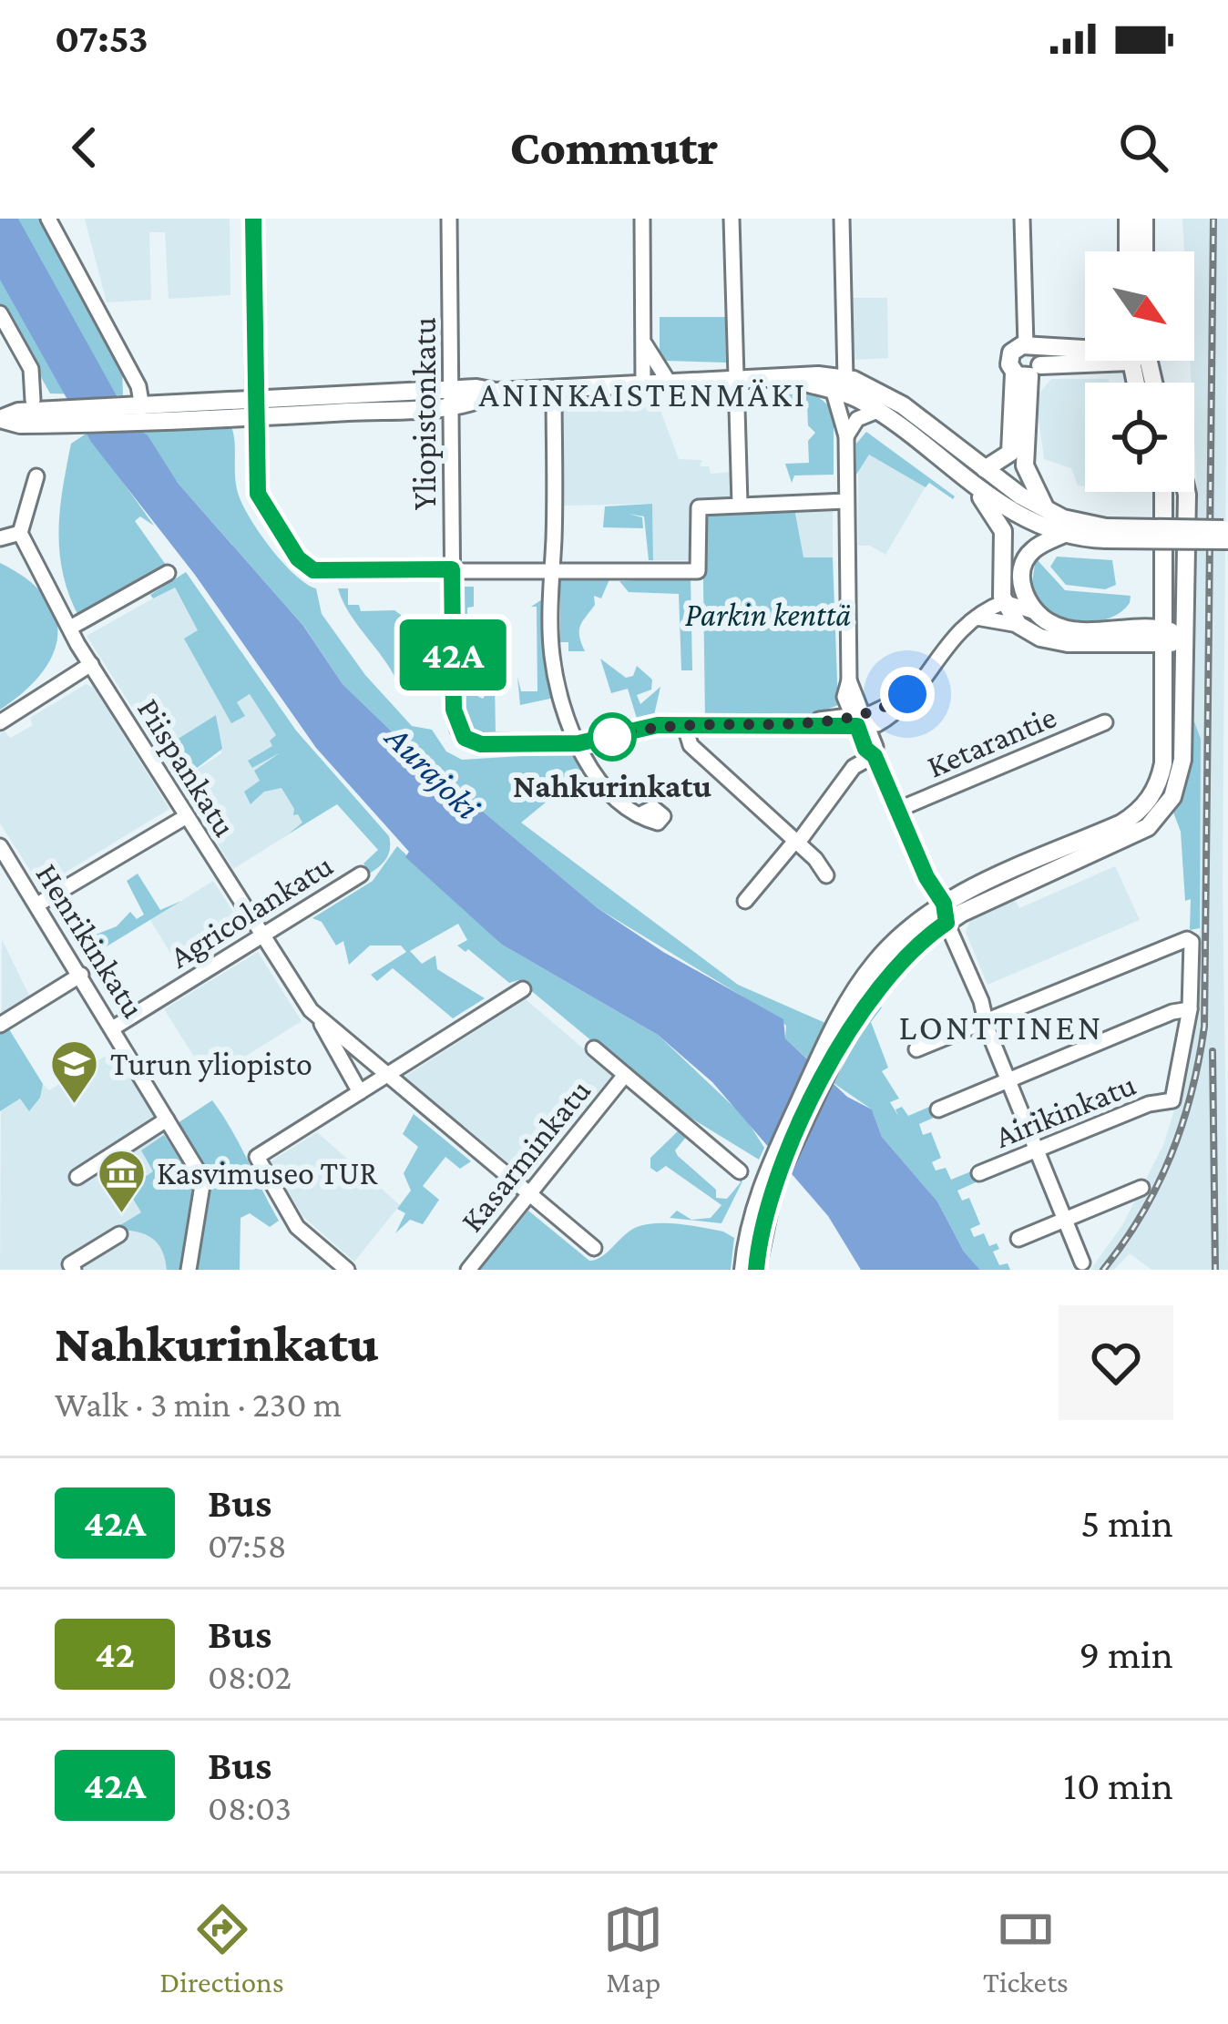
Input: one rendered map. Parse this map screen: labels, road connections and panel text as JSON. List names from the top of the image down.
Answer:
{
  "streets": {
    "street": [
      "Yliopistonkatu",
      "Ketarantie",
      "Piispankatu",
      "Agricolankatu",
      "Henrikinkatu",
      "Airikinkatu",
      "Kasarminkatu"
    ]
  },
  "crossings": [
    ["Piispankatu", "Agricolankatu"],
    ["Piispankatu", "Kasarminkatu"],
    ["Agricolankatu", "Henrikinkatu"]
  ],
  "districts": ["ANINKAISTENMÄKI", "LONTTINEN"],
  "water": ["Aurajoki"],
  "parks": ["Parkin kenttä"],
  "places": {
    "other": ["Nahkurinkatu"],
    "school or university": ["Turun yliopisto"],
    "museum": ["Kasvimuseo TUR"]
  },
  "lines": ["bus line 42A"],
  "north": "bottom right",
  "page": {
    "status": "07:53",
    "header": "Commutr",
    "on_map": "42A",
    "heading": ["Nahkurinkatu", "Walk · 3 min · 230 m"],
    "list": [
      {
        "mark": "42A",
        "name": "Bus",
        "note": "07:58",
        "value": "5 min"
      },
      {
        "mark": "42",
        "name": "Bus",
        "note": "08:02",
        "value": "9 min"
      },
      {
        "mark": "42A",
        "name": "Bus",
        "note": "08:03",
        "value": "10 min"
      }
    ],
    "tabs": ["Directions", "Map", "Tickets"]
  }
}
